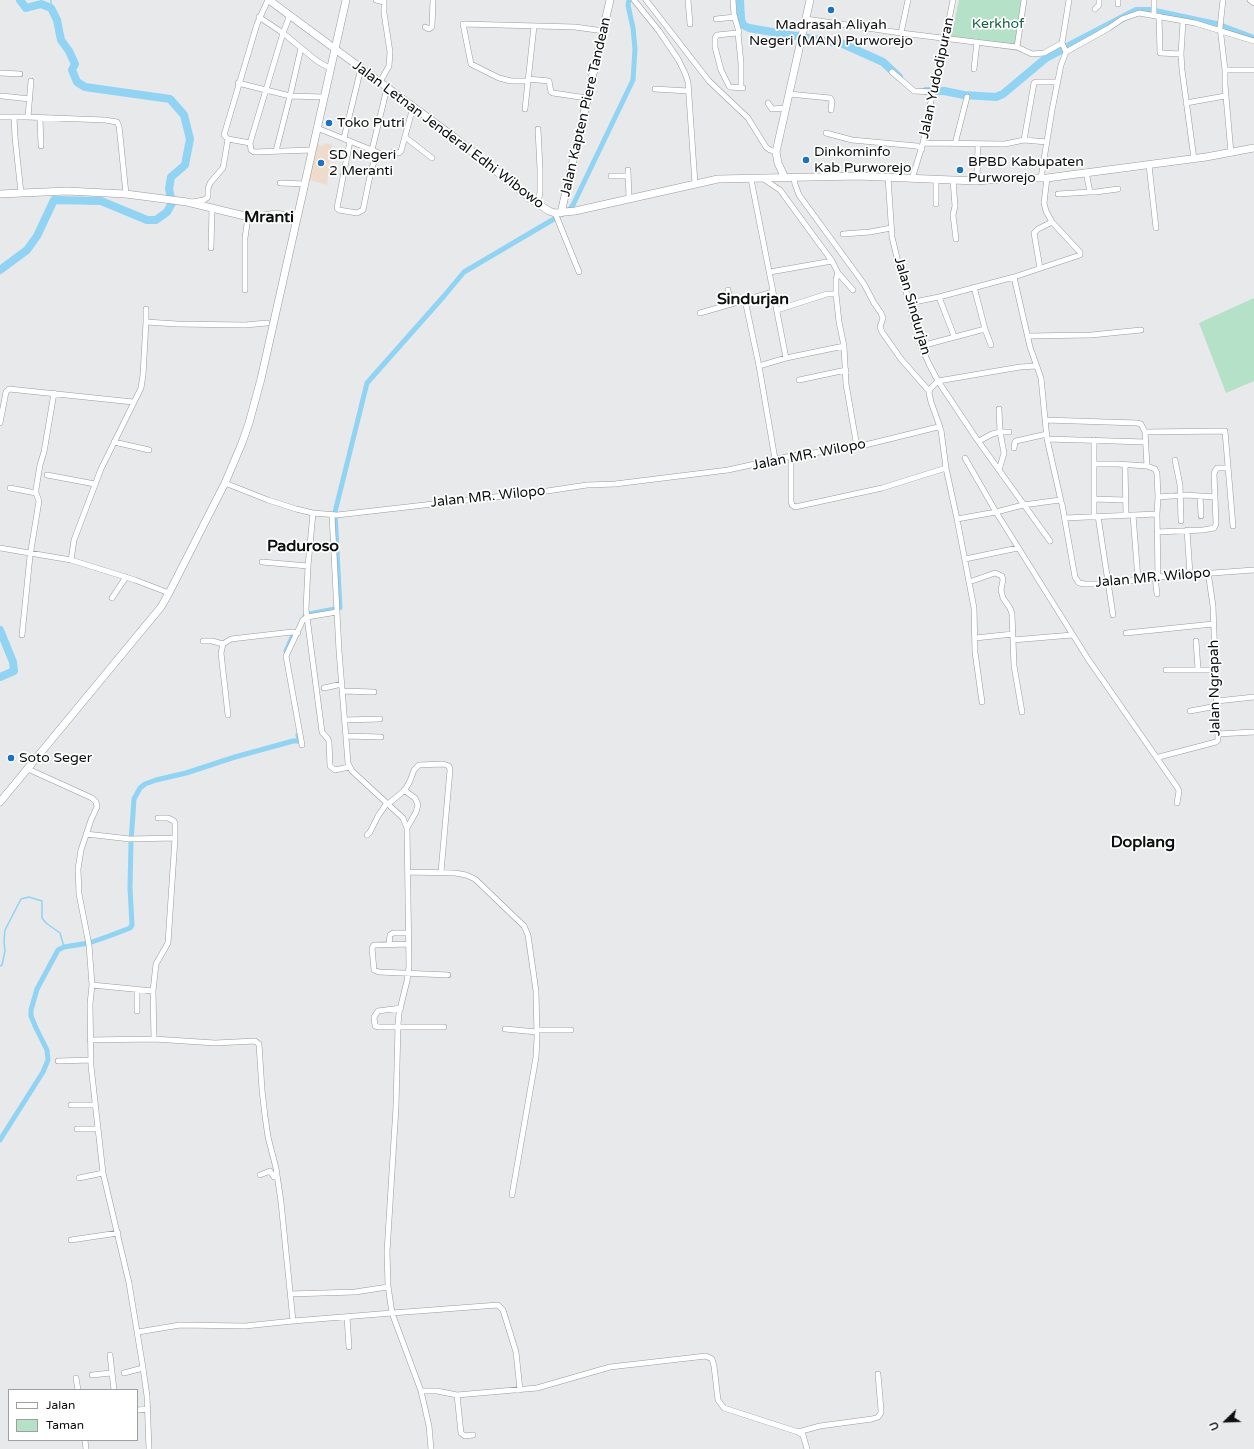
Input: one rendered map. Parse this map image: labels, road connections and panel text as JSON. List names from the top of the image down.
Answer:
{
  "streets": {
    "street": [
      "Jalan Yudodipuran",
      "Jalan Kapten Piere Tandean",
      "Jalan Letnan Jenderal Edhi Wibowo",
      "Jalan Sindurjan",
      "Jalan MR. Wilopo",
      "Jalan Ngrapah"
    ]
  },
  "crossings": [
    ["Jalan Kapten Piere Tandean", "Jalan Letnan Jenderal Edhi Wibowo"],
    ["Jalan MR. Wilopo", "Jalan Ngrapah"]
  ],
  "districts": [
    "Mranti",
    "Sindurjan",
    "Paduroso",
    "Doplang"
  ],
  "parks": ["Kerkhof"],
  "places": [
    "Madrasah Aliyah Negeri (MAN) Purworejo",
    "Toko Putri",
    "Dinkominfo Kab Purworejo",
    "SD Negeri 2 Meranti",
    "BPBD Kabupaten Purworejo",
    "Soto Seger"
  ],
  "legend": ["Jalan", "Taman"],
  "north": "bottom left"
}
